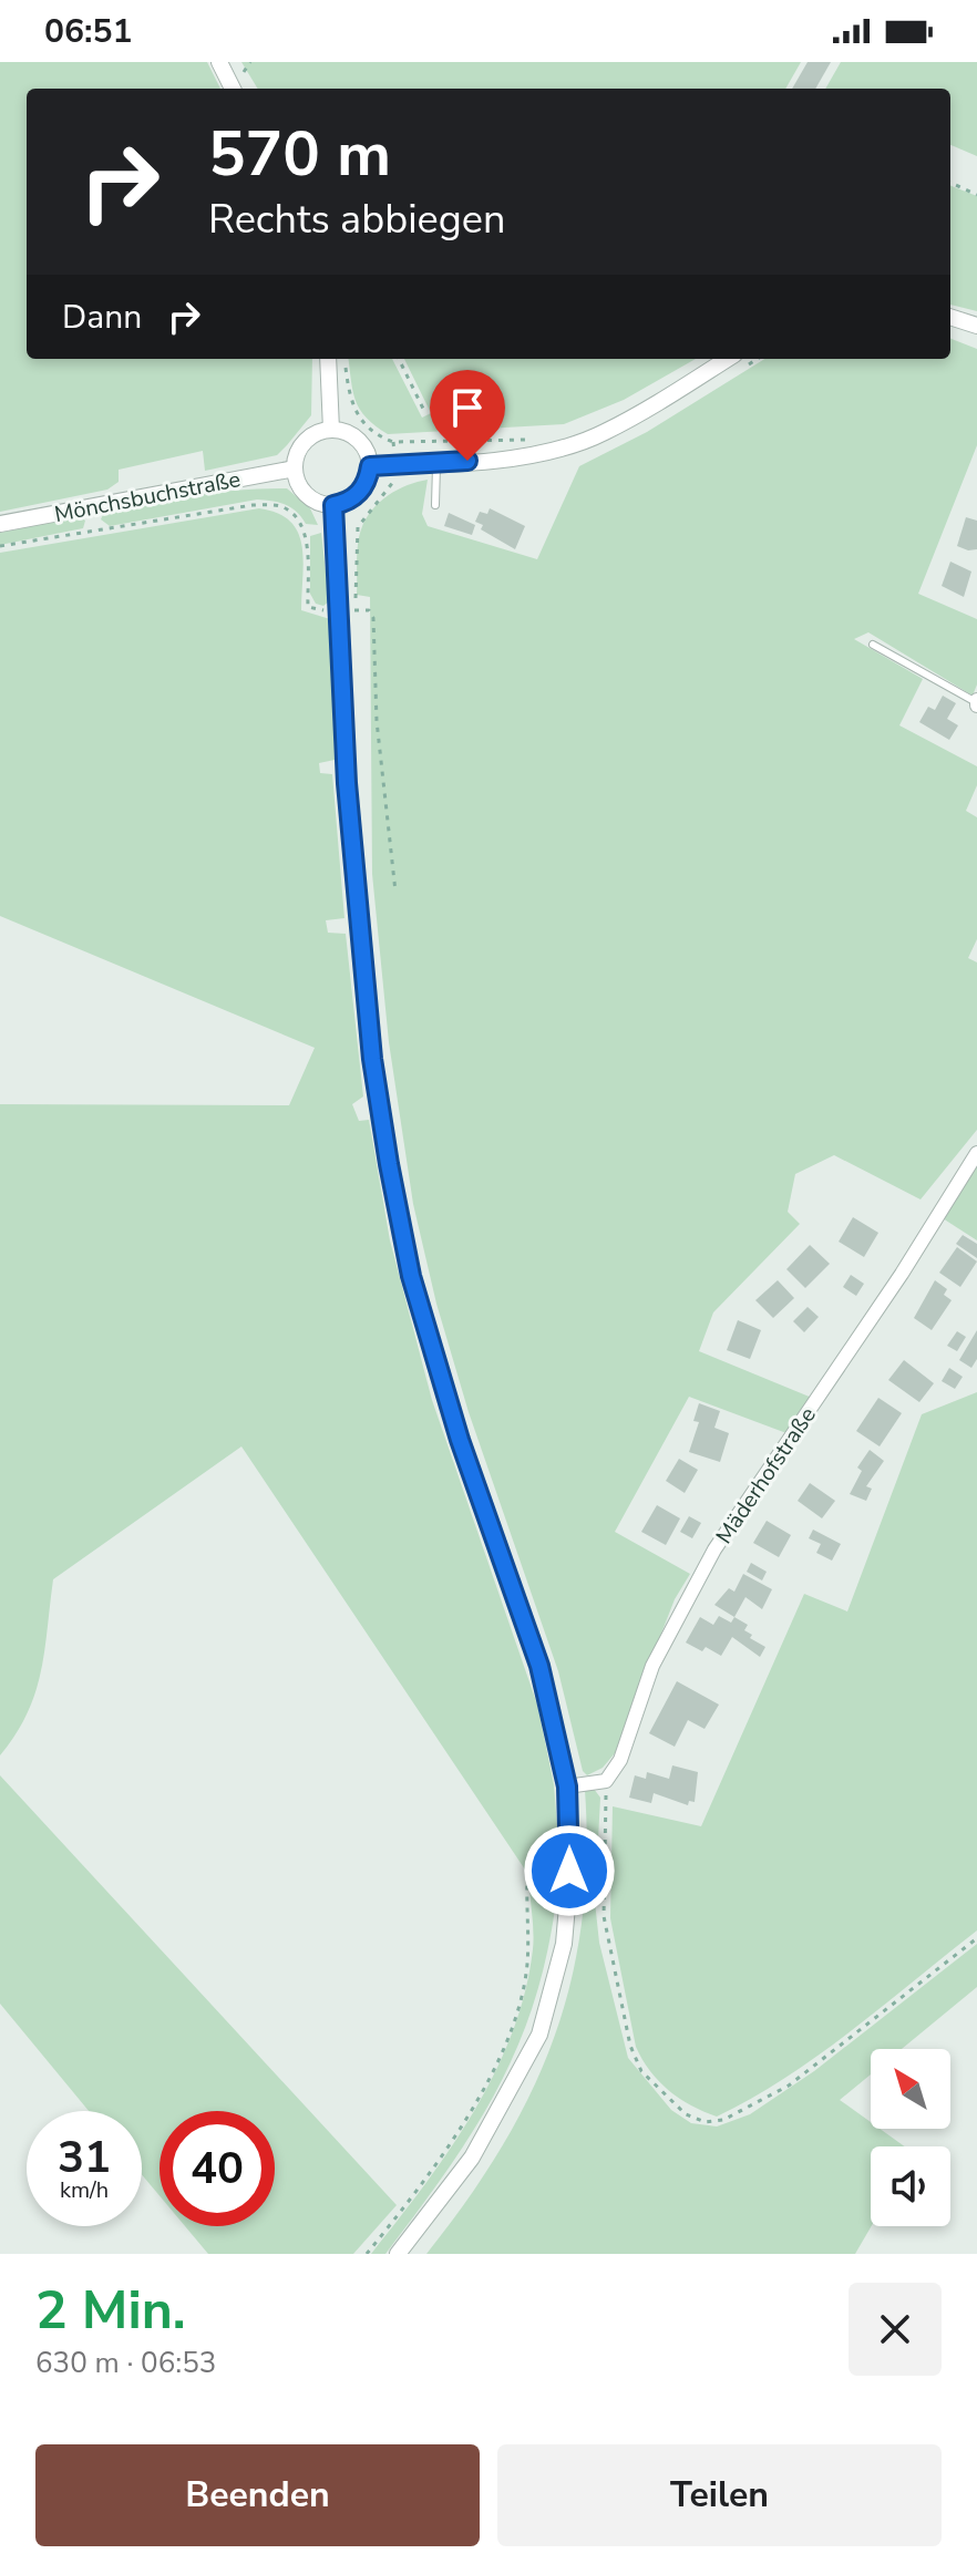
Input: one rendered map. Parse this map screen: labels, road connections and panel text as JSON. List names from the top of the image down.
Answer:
{
  "streets": {
    "street": ["Mönchsbuchstraße", "Mäderhofstraße"]
  },
  "north": "top left",
  "page": {
    "status": "06:51",
    "turn": ["570 m", "Rechts abbiegen"],
    "then": "Dann",
    "speed": "31 km/h",
    "limit": "40",
    "heading": ["2 Min.", "630 m · 06:53"],
    "buttons": ["Beenden", "Teilen"]
  }
}
